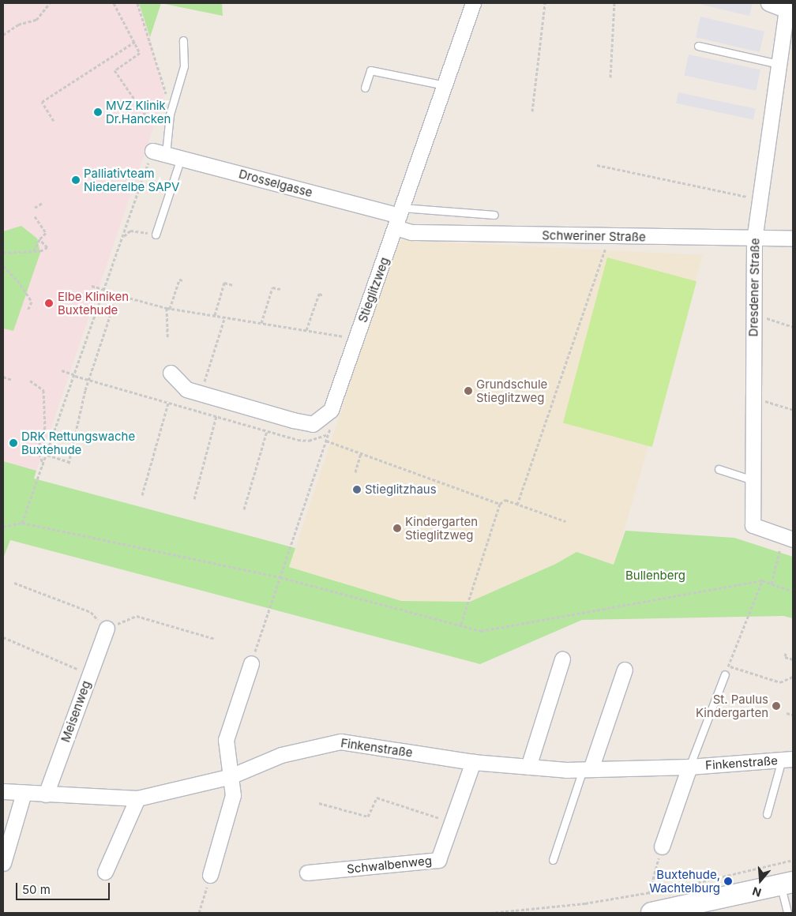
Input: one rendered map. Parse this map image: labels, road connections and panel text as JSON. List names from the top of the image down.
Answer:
{
  "streets": {
    "street": [
      "Drosselgasse",
      "Schweriner Straße",
      "Dresdener Straße",
      "Stieglitzweg",
      "Meisenweg",
      "Finkenstraße",
      "Schwalbenweg"
    ]
  },
  "crossings": [
    ["Drosselgasse", "Schweriner Straße"],
    ["Drosselgasse", "Stieglitzweg"],
    ["Schweriner Straße", "Dresdener Straße"],
    ["Schweriner Straße", "Stieglitzweg"],
    ["Meisenweg", "Finkenstraße"],
    ["Finkenstraße", "Schwalbenweg"]
  ],
  "parks": ["Bullenberg"],
  "places": [
    "MVZ Klinik Dr.Hancken",
    "Palliativteam Niederelbe SAPV",
    "Elbe Kliniken Buxtehude",
    "Grundschule Stieglitzweg",
    "DRK Rettungswache Buxtehude",
    "Stieglitzhaus",
    "Kindergarten Stieglitzweg",
    "St. Paulus Kindergarten",
    "Buxtehude, Wachtelburg"
  ],
  "scale_bar": "50 m",
  "north": "bottom"
}
